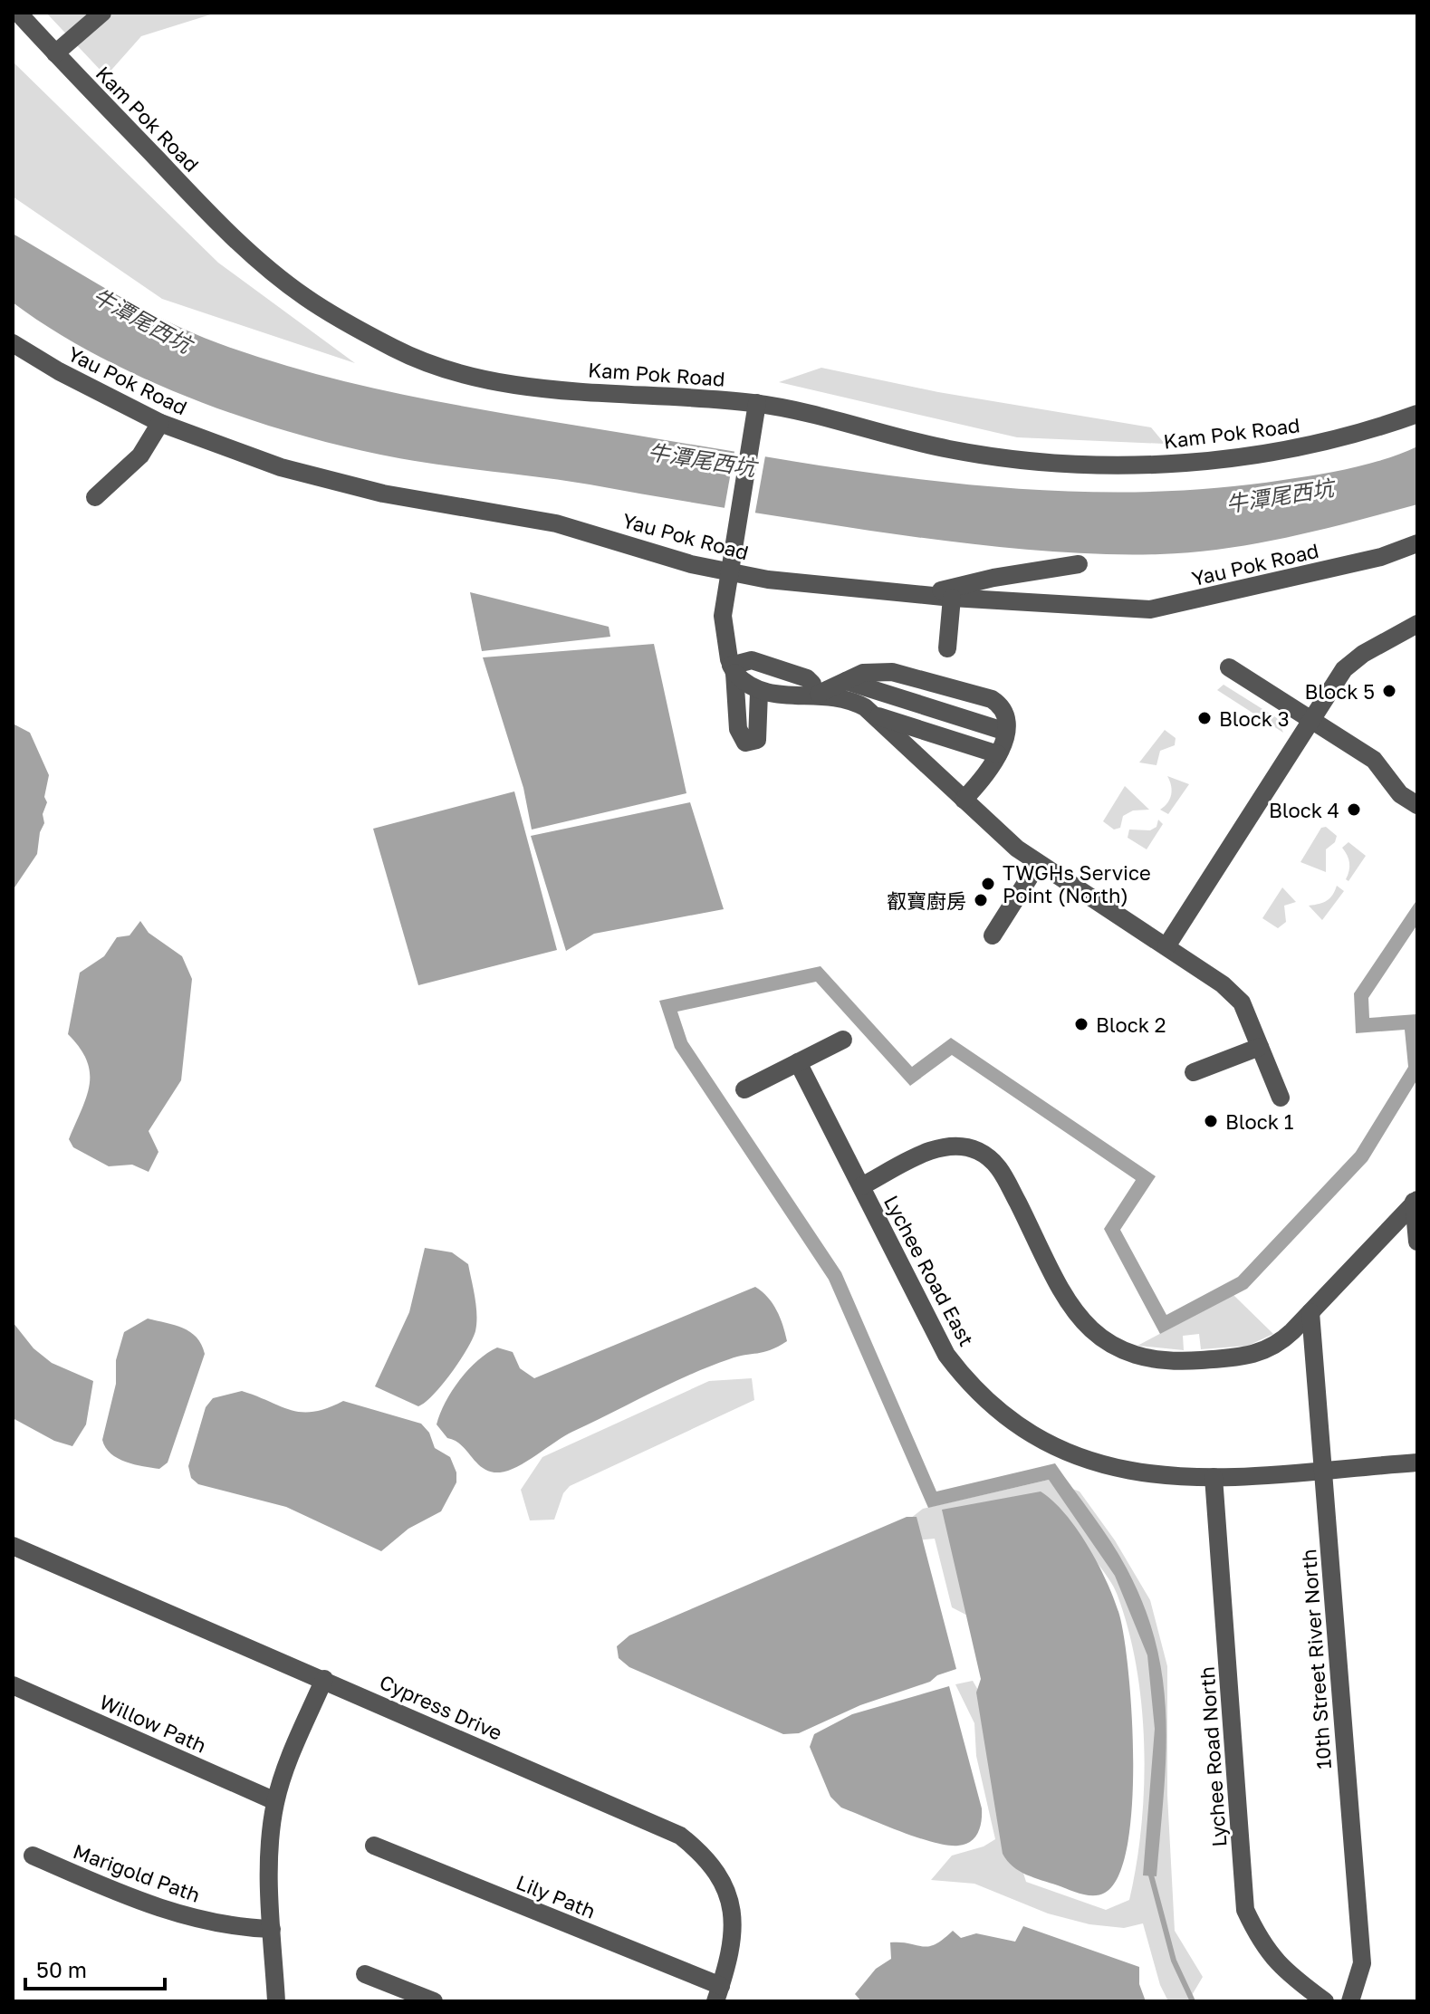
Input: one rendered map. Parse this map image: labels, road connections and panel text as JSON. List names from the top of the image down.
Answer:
{
  "streets": {
    "street": [
      "Kam Pok Road",
      "Yau Pok Road",
      "Lychee Road East",
      "10th Street River North",
      "Cypress Drive",
      "Willow Path",
      "Lychee Road North",
      "Marigold Path",
      "Lily Path"
    ]
  },
  "crossings": [
    ["Lychee Road East", "10th Street River North"],
    ["Lychee Road East", "Lychee Road North"],
    ["Cypress Drive", "Lily Path"]
  ],
  "water": ["牛潭尾西坑"],
  "places": [
    "Block 5",
    "Block 3",
    "Block 4",
    "TWGHs Service Point (North)",
    "叡寶廚房",
    "Block 2",
    "Block 1"
  ],
  "scale_bar": "50 m"
}
